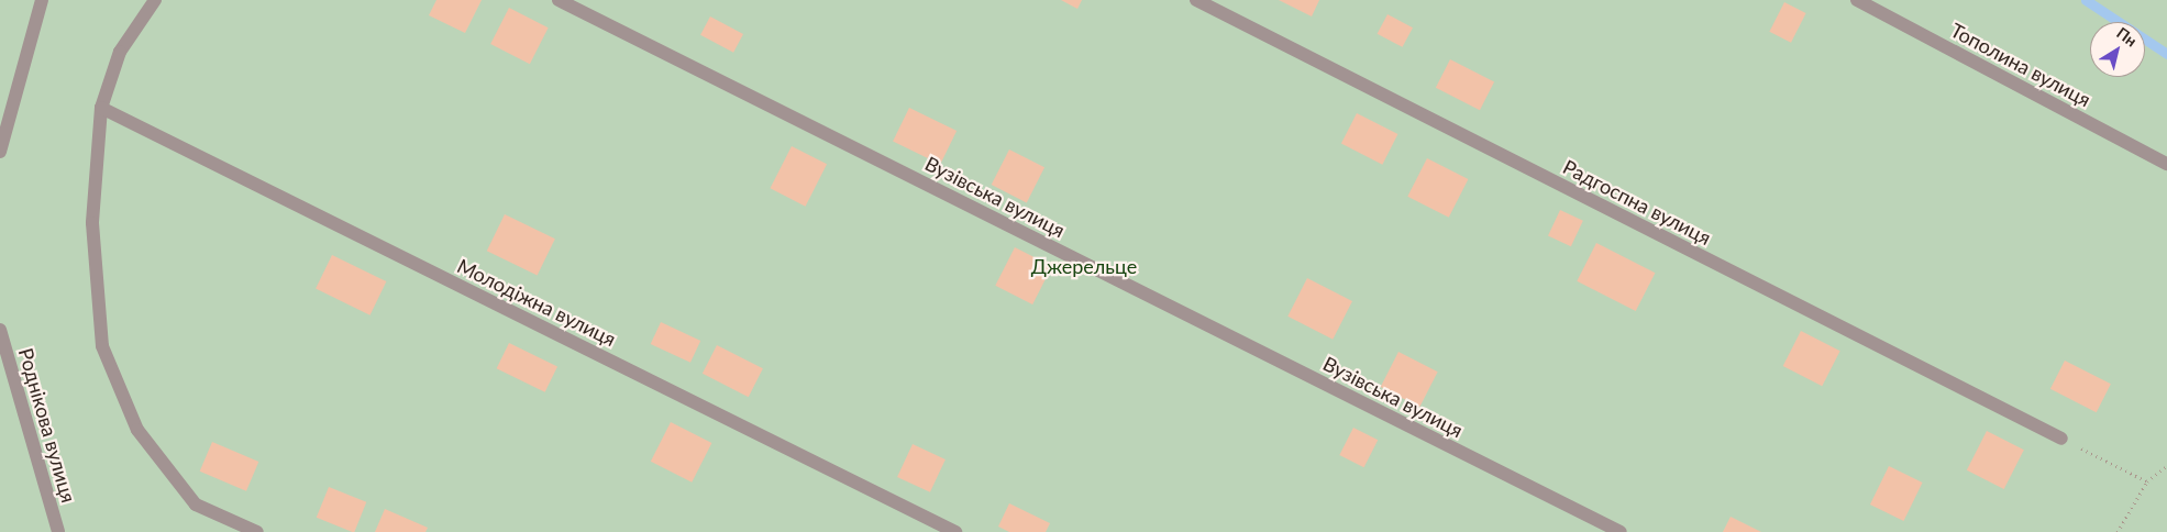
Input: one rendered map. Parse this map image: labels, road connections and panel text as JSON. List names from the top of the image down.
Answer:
{
  "streets": {
    "lane": [
      "Тополина вулиця",
      "Вузівська вулиця",
      "Радгоспна вулиця",
      "Молодіжна вулиця",
      "Роднікова вулиця"
    ]
  },
  "parks": ["Джерельце"],
  "north": "top right"
}
